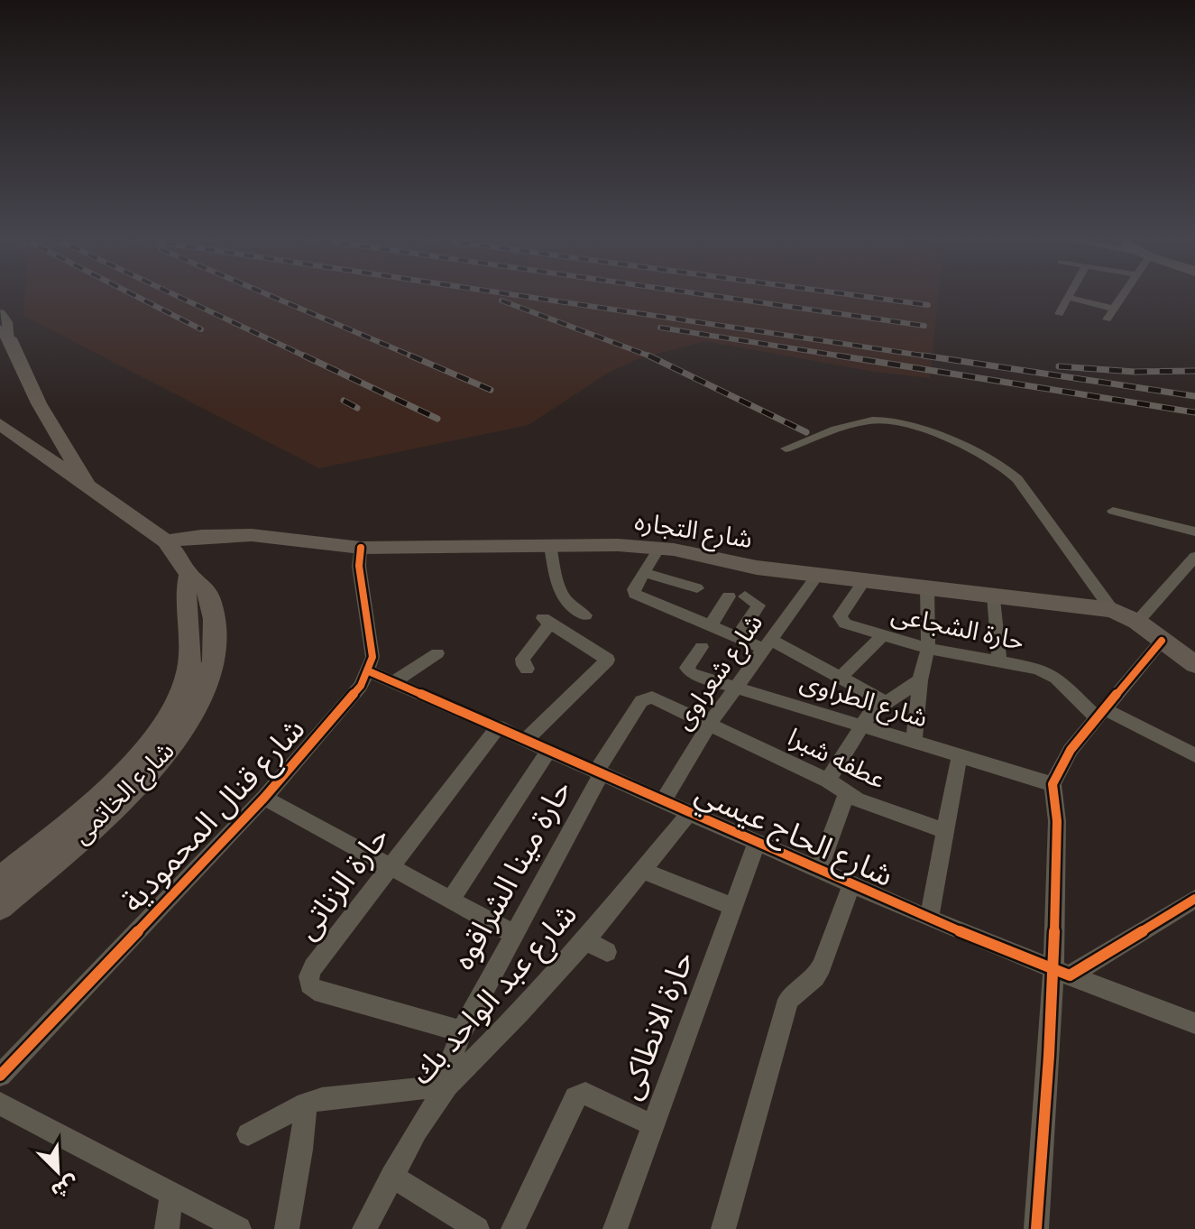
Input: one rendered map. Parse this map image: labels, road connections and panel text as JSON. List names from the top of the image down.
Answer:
{
  "streets": {
    "main road": ["شارع التجاره", "شارع الخاتمى"],
    "street": [
      "حارة الشجاعى",
      "شارع شعراوى",
      "شارع الطراوى",
      "عطفه شبرا",
      "شارع قنال المحمودية",
      "شارع الحاج عيسي",
      "حارة مينا الشراقوه",
      "حارة الزناتى",
      "شارع عبد الواحد بك",
      "حارة الانطاكى"
    ]
  },
  "crossings": [
    ["شارع التجاره", "حارة الشجاعى"],
    ["شارع التجاره", "شارع شعراوى"],
    ["شارع شعراوى", "شارع الطراوى"],
    ["شارع شعراوى", "عطفه شبرا"],
    ["شارع شعراوى", "شارع الحاج عيسي"],
    ["عطفه شبرا", "شارع الحاج عيسي"],
    ["عطفه شبرا", "حارة مينا الشراقوه"],
    ["شارع قنال المحمودية", "شارع الحاج عيسي"],
    ["شارع الحاج عيسي", "حارة مينا الشراقوه"],
    ["شارع الحاج عيسي", "حارة الزناتى"],
    ["شارع الحاج عيسي", "شارع عبد الواحد بك"],
    ["شارع الحاج عيسي", "حارة الانطاكى"],
    ["حارة مينا الشراقوه", "حارة الزناتى"],
    ["حارة مينا الشراقوه", "شارع عبد الواحد بك"]
  ],
  "north": "bottom right"
}
